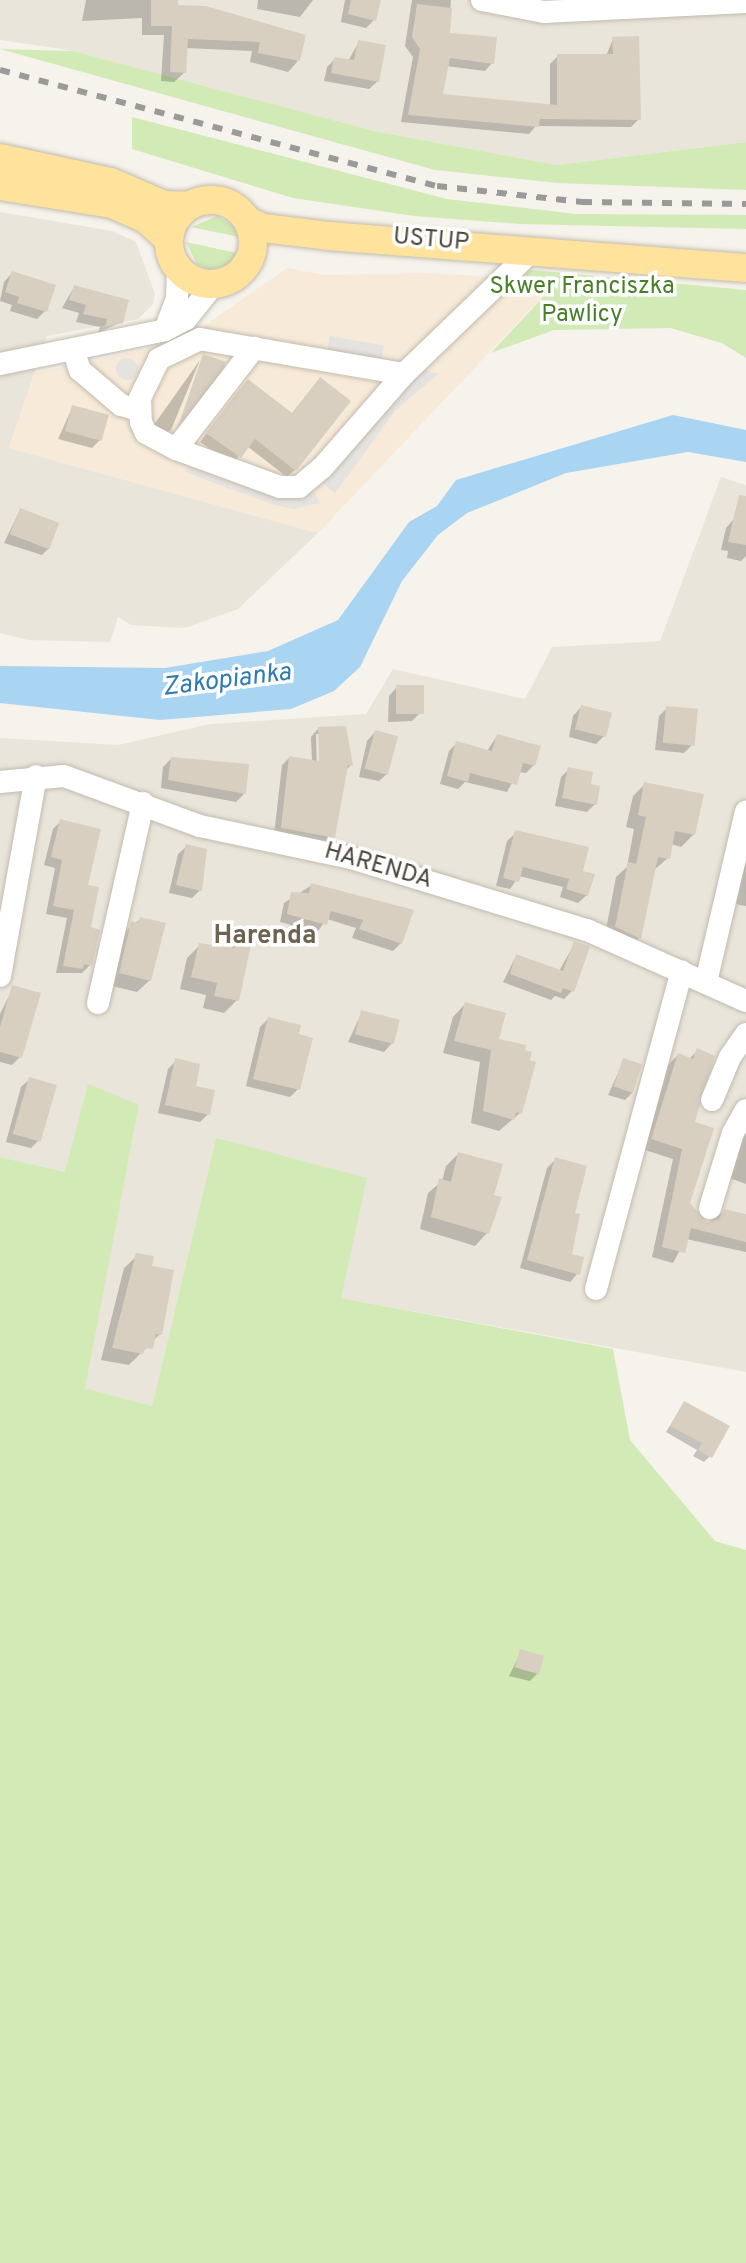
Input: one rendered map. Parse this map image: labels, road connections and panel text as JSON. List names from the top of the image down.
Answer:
{
  "streets": {
    "main road": ["USTUP"],
    "street": ["HARENDA"]
  },
  "districts": ["Harenda"],
  "water": ["Zakopianka"],
  "parks": ["Skwer Franciszka Pawlicy"]
}
